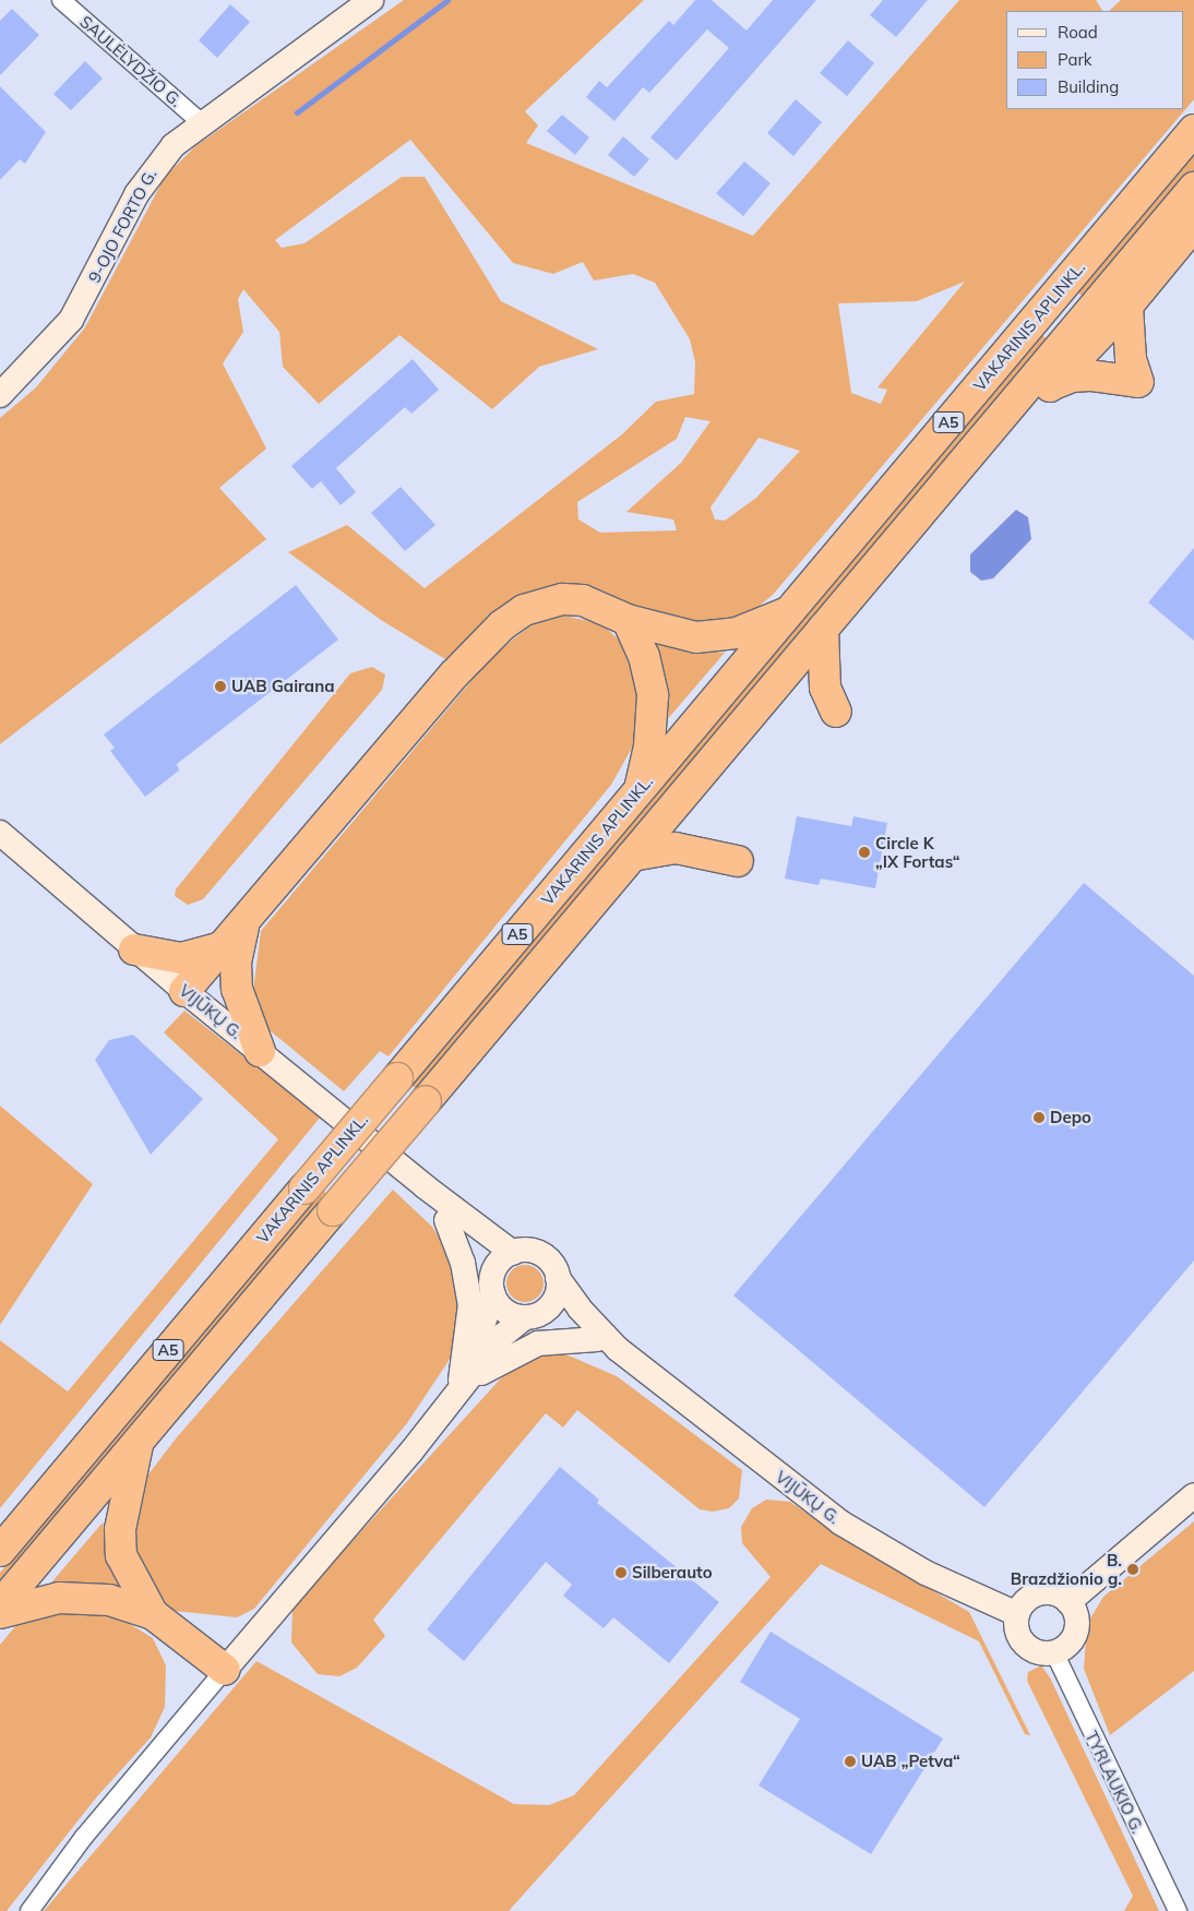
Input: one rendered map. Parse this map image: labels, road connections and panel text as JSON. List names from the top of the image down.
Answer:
{
  "streets": {
    "highway": ["VAKARINIS APLINKL.", "A5"],
    "main road": ["9-OJO FORTO G.", "VIJŪKŲ G."],
    "street": ["SAULĖLYDŽIO G.", "TYRLAUKIO G."]
  },
  "crossings": [
    ["SAULĖLYDŽIO G.", "9-OJO FORTO G."],
    ["VIJŪKŲ G.", "TYRLAUKIO G."]
  ],
  "places": [
    "UAB Gairana",
    "Circle K „IX Fortas“",
    "Depo",
    "B. Brazdžionio g.",
    "Silberauto",
    "UAB „Petva“"
  ],
  "legend": ["Road", "Park", "Building"]
}
